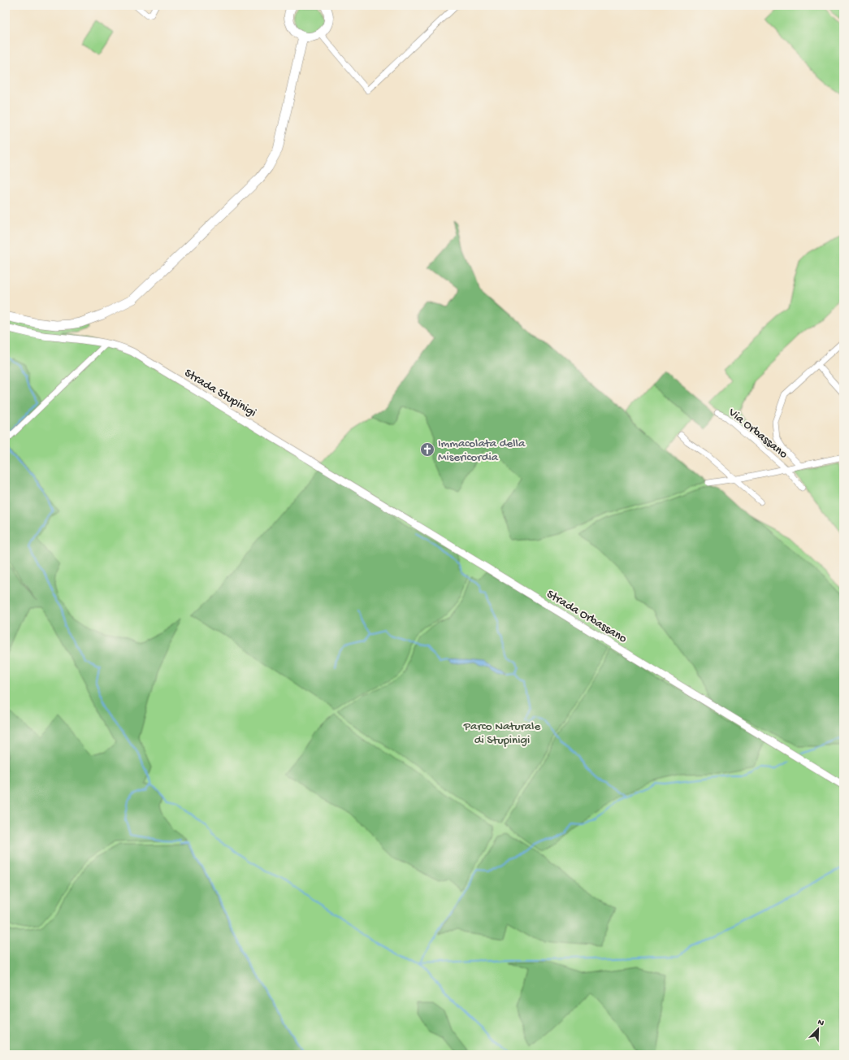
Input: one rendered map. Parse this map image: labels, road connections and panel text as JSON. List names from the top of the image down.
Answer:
{
  "streets": {
    "main road": ["Strada Stupinigi", "Strada Orbassano"],
    "street": ["Via Orbassano"]
  },
  "crossings": [
    ["Strada Stupinigi", "Strada Orbassano"]
  ],
  "parks": ["Parco Naturale di Stupinigi"],
  "places": {
    "church": ["Immacolata della Misericordia"]
  },
  "north": "top right"
}
